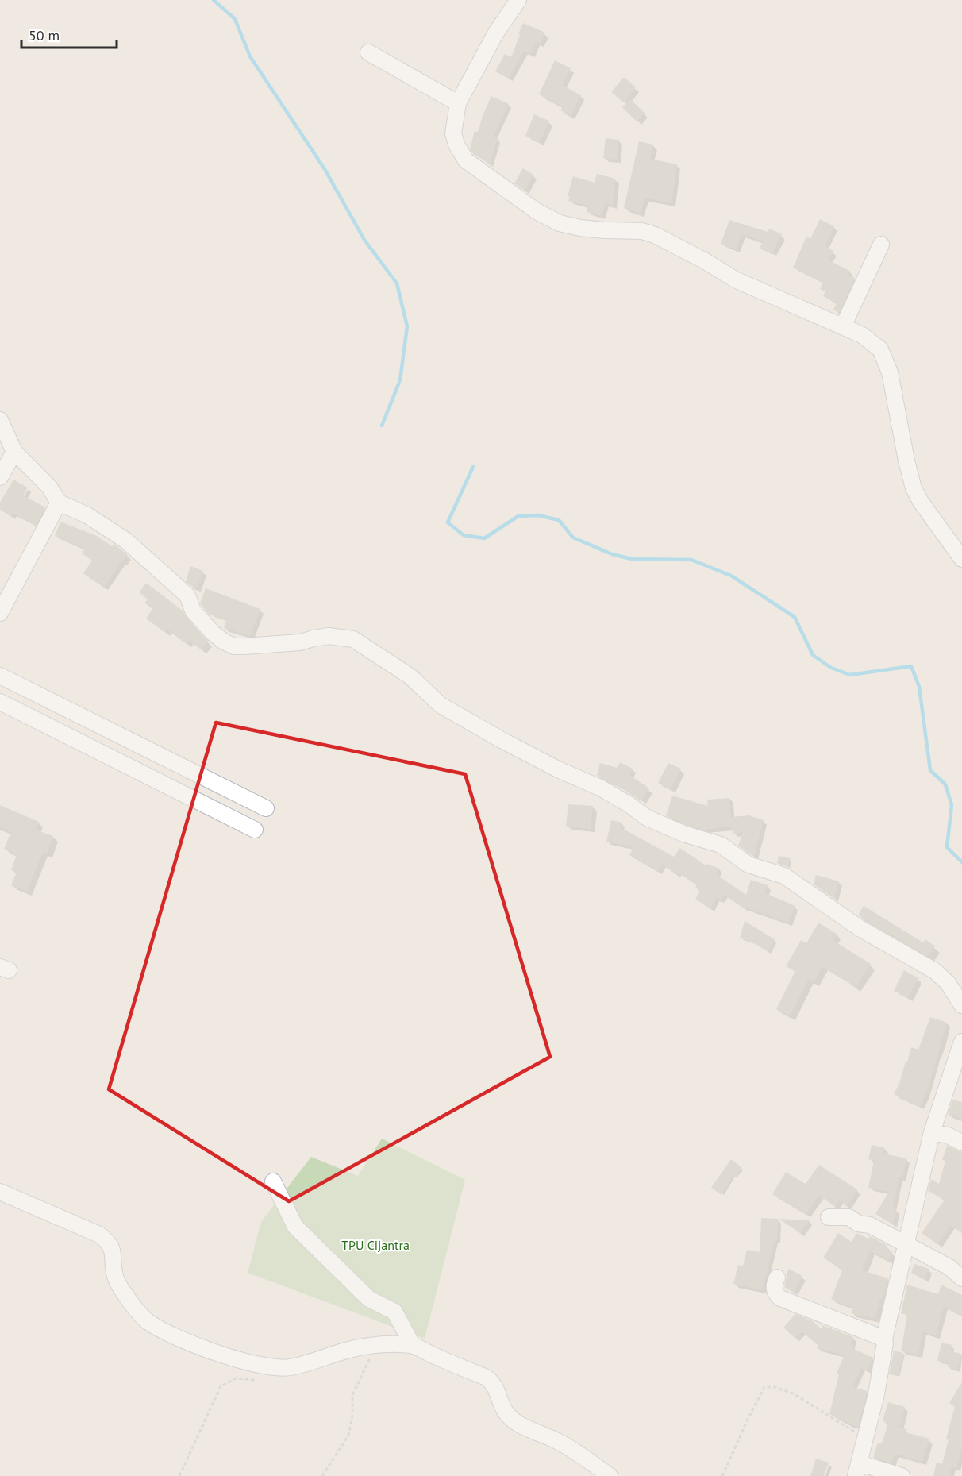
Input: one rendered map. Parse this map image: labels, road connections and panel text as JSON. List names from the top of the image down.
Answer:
{
  "parks": ["TPU Cijantra"],
  "scale_bar": "50 m"
}
